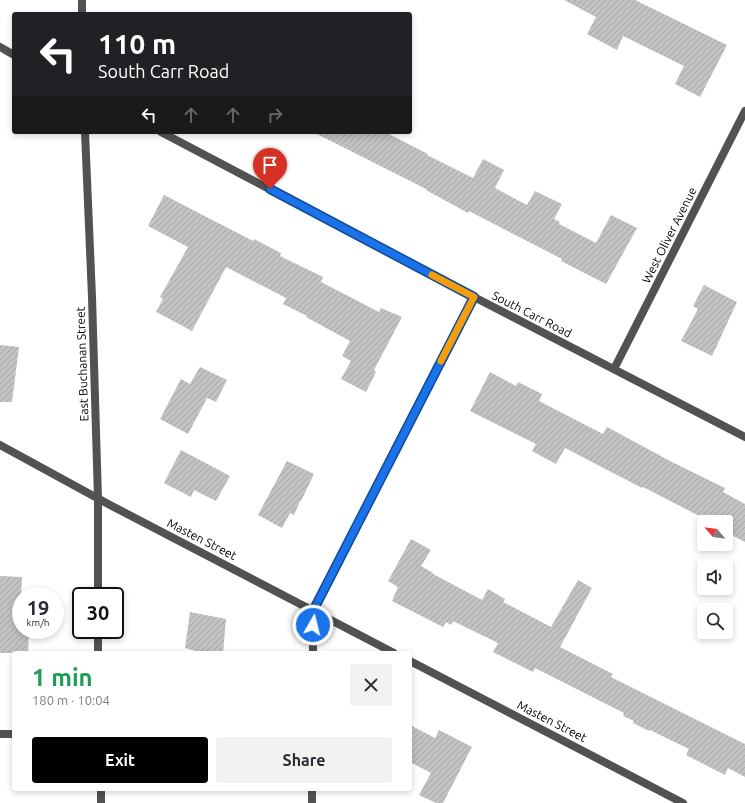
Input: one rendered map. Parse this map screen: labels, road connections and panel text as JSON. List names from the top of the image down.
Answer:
{
  "streets": {
    "street": [
      "West Oliver Avenue",
      "South Carr Road",
      "East Buchanan Street",
      "Masten Street"
    ]
  },
  "crossings": [
    ["West Oliver Avenue", "South Carr Road"],
    ["East Buchanan Street", "Masten Street"]
  ],
  "north": "top left",
  "page": {
    "turn": ["110 m", "South Carr Road"],
    "speed": "19 km/h",
    "limit": "30",
    "heading": ["1 min", "180 m · 10:04"],
    "buttons": ["Exit", "Share"]
  }
}
